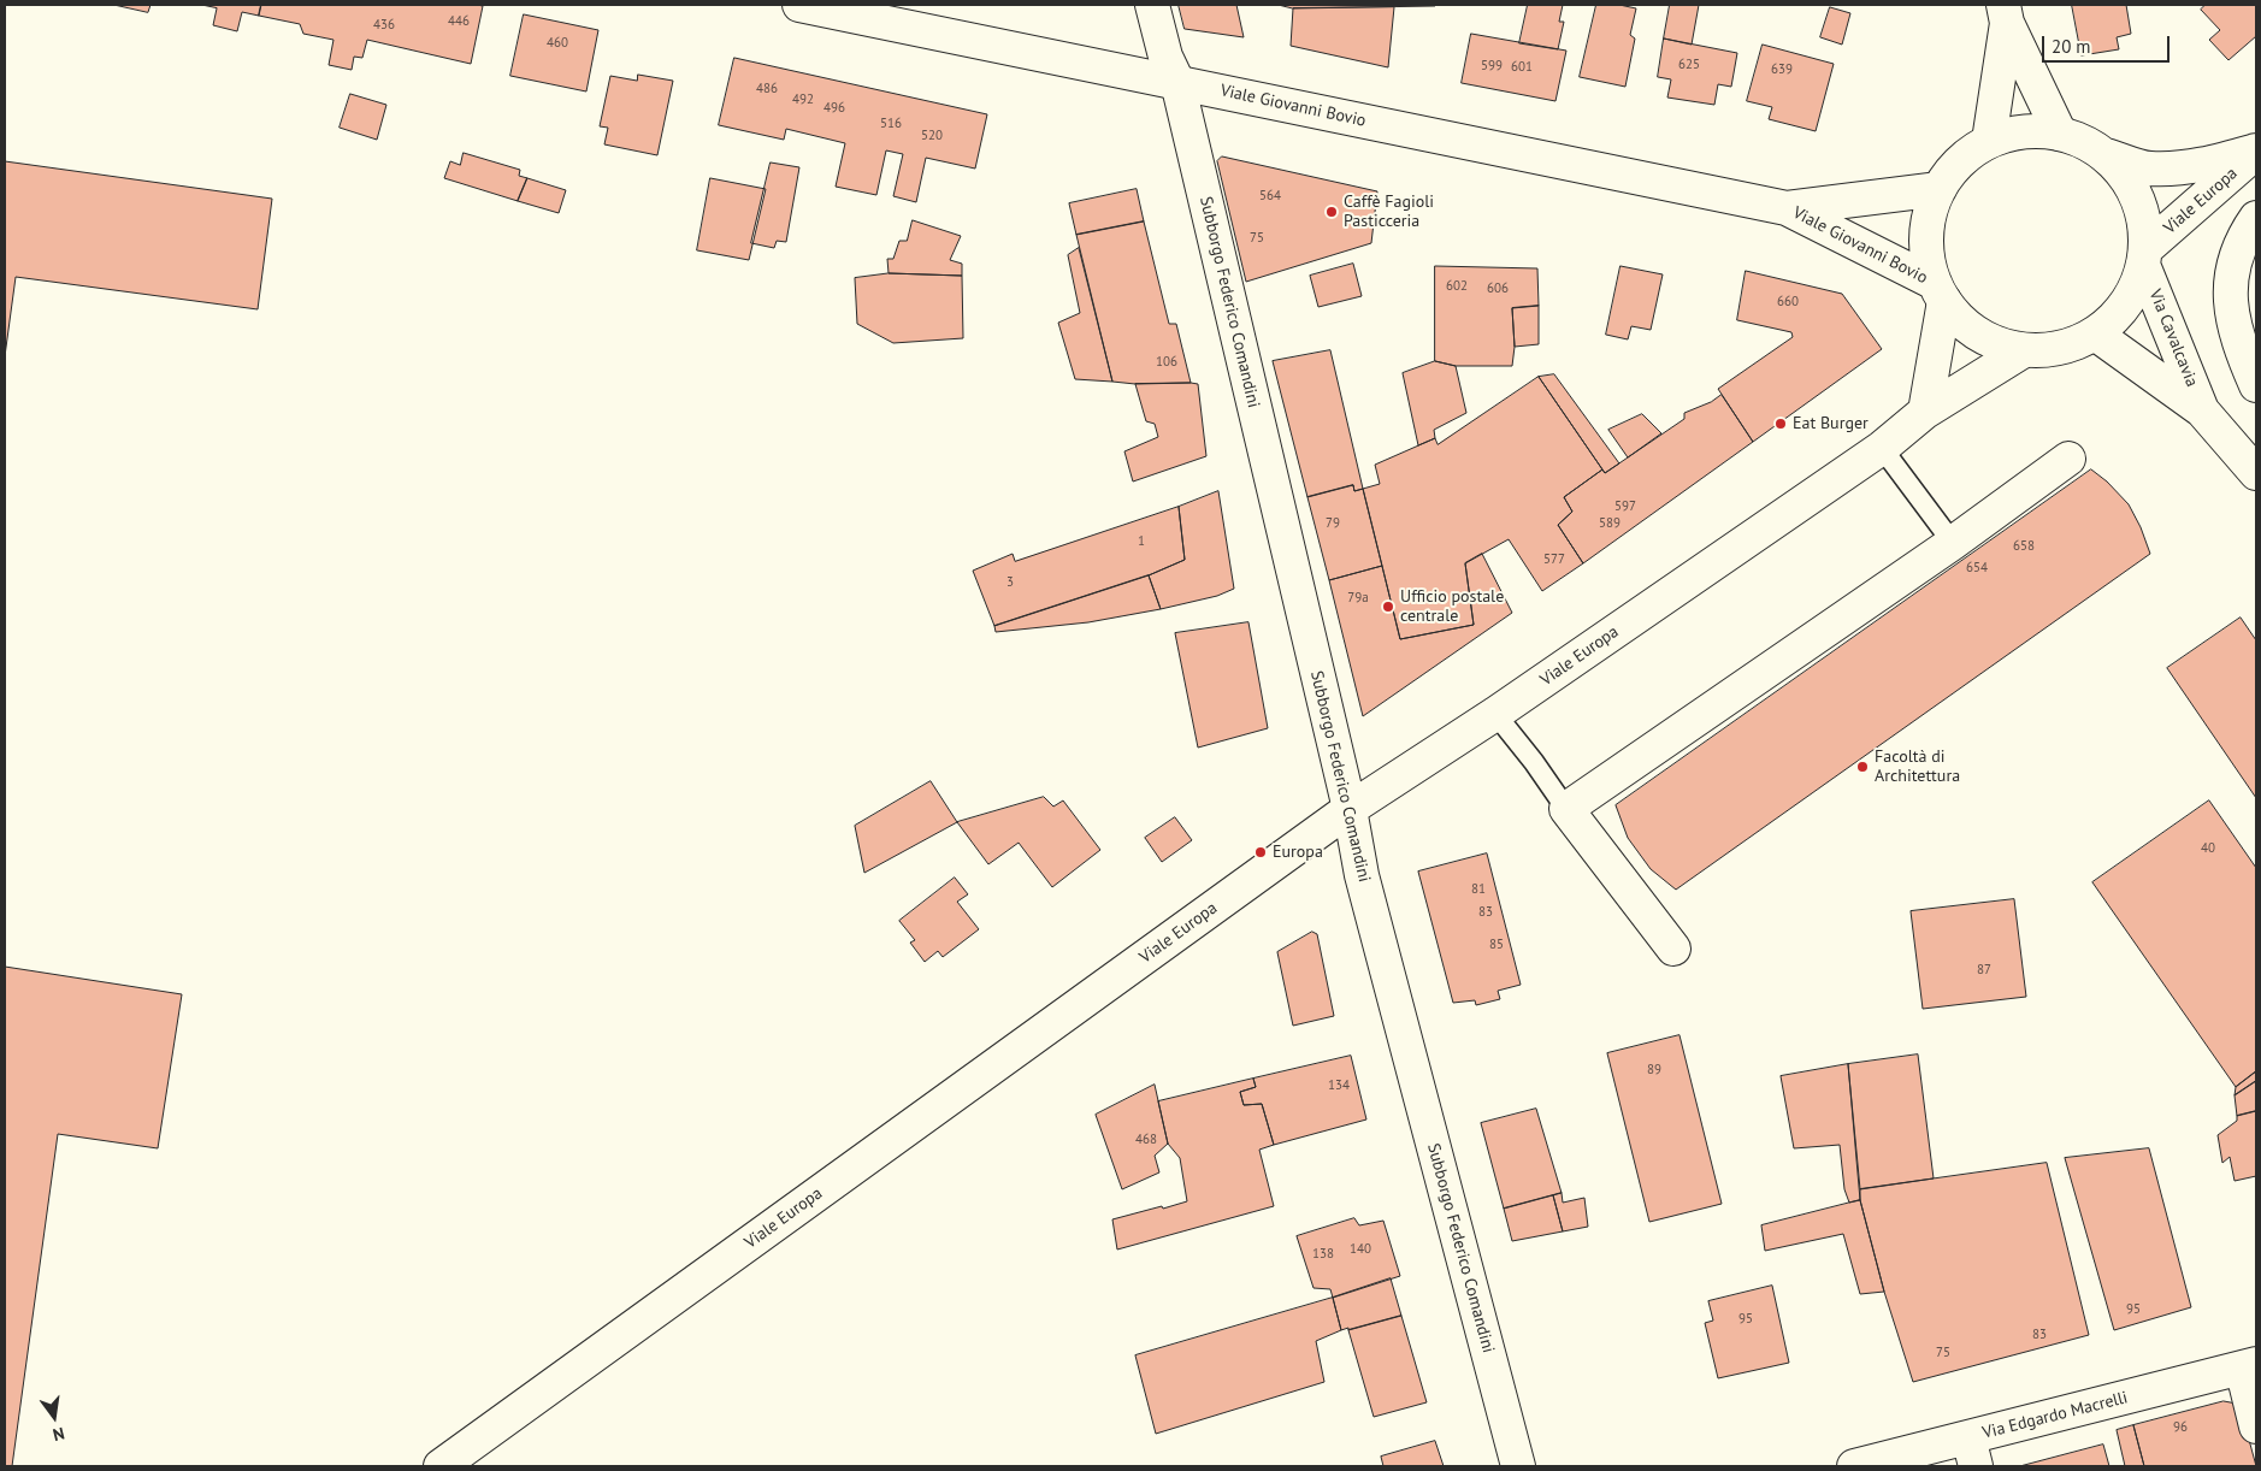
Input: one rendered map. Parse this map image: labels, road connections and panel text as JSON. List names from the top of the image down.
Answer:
{
  "streets": {
    "street": [
      "Viale Giovanni Bovio",
      "Viale Europa",
      "Subborgo Federico Comandini",
      "Via Cavalcavia",
      "Via Edgardo Macrelli"
    ]
  },
  "crossings": [
    ["Viale Giovanni Bovio", "Subborgo Federico Comandini"],
    ["Viale Europa", "Subborgo Federico Comandini"],
    ["Viale Europa", "Via Cavalcavia"]
  ],
  "places": [
    "Caffè Fagioli Pasticceria",
    "Eat Burger",
    "Ufficio postale centrale",
    "Facoltà di Architettura",
    "Europa"
  ],
  "house_numbers": [
    "446",
    "436",
    "460",
    "625",
    "599",
    "601",
    "639",
    "486",
    "492",
    "496",
    "516",
    "520",
    "564",
    "75",
    "602",
    "606",
    "660",
    "106",
    "597",
    "79",
    "589",
    "1",
    "658",
    "577",
    "654",
    "3",
    "79a",
    "40",
    "81",
    "83",
    "85",
    "87",
    "89",
    "134",
    "468",
    "140",
    "138",
    "95",
    "95",
    "83",
    "75",
    "96"
  ],
  "scale_bar": "20 m",
  "north": "bottom"
}
